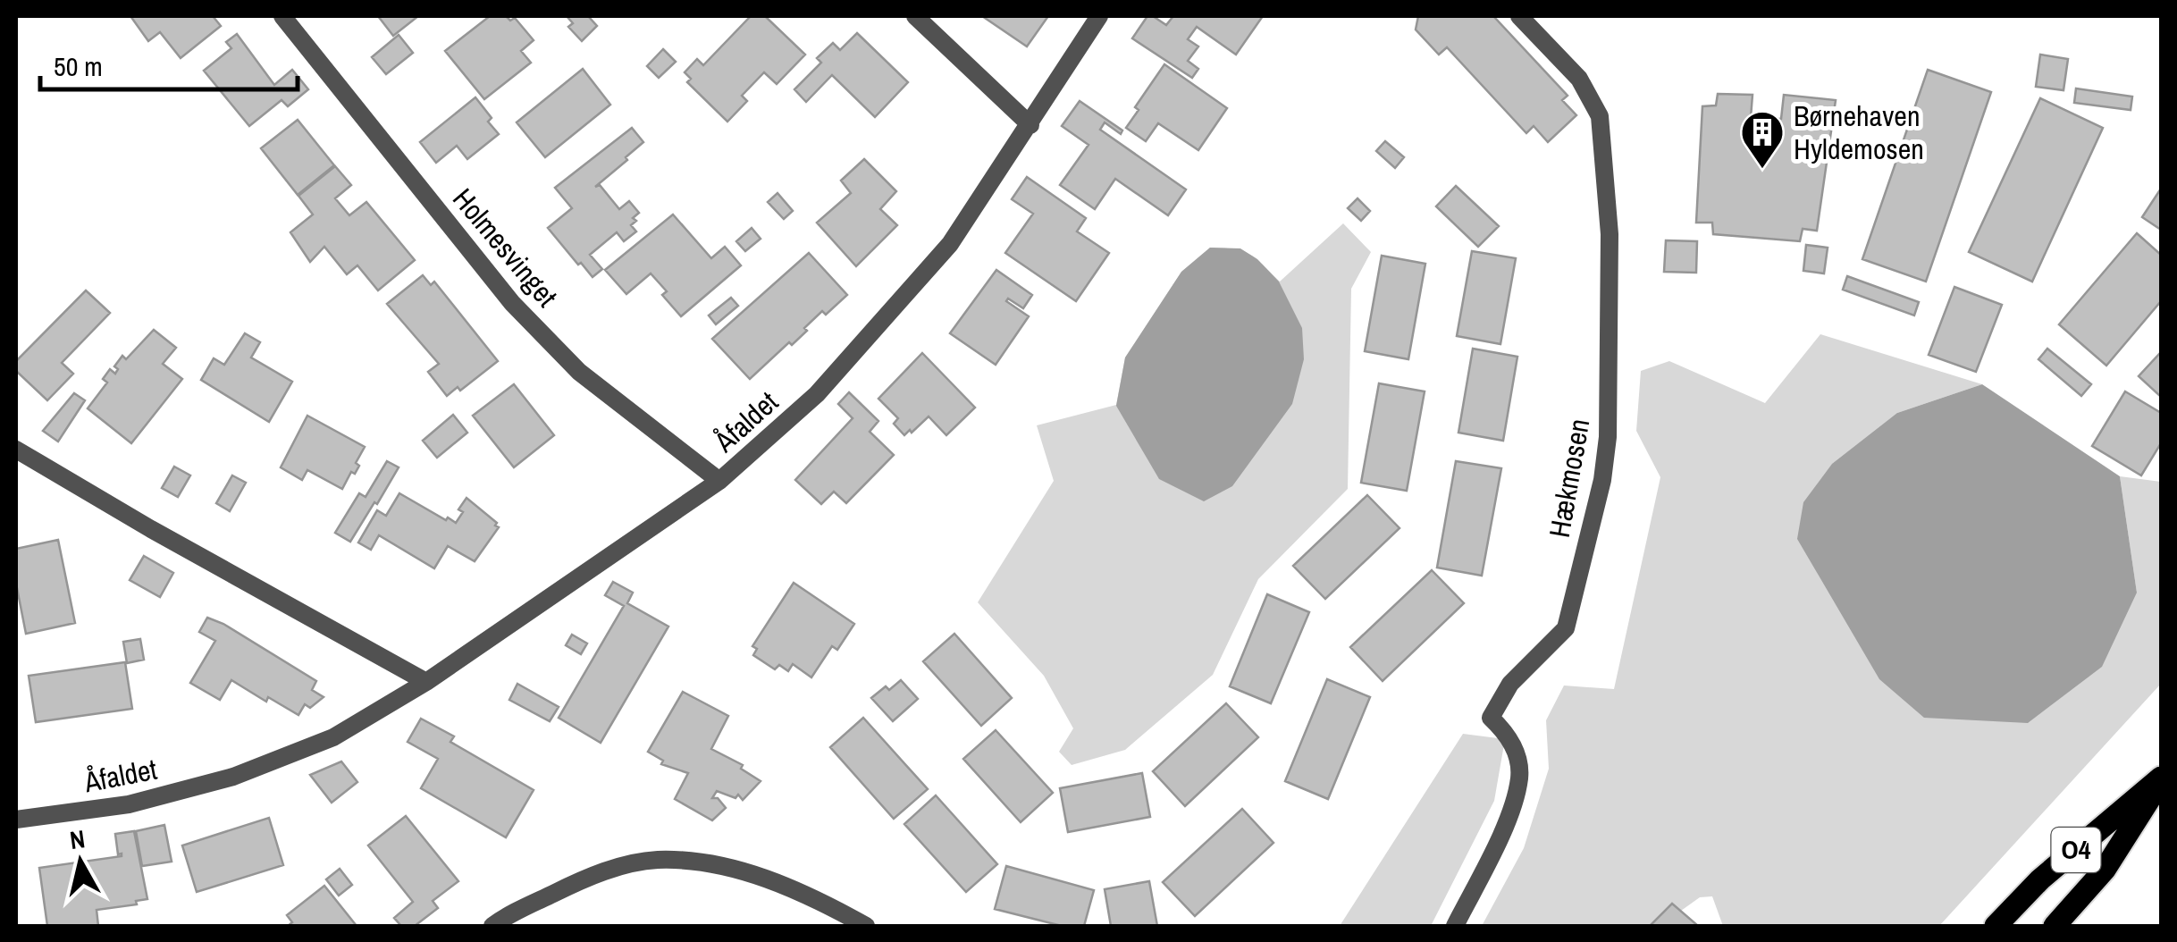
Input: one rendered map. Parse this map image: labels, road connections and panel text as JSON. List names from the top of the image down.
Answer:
{
  "streets": {
    "main road": ["O4"],
    "street": ["Holmesvinget", "Åfaldet", "Hækmosen"]
  },
  "crossings": [
    ["Holmesvinget", "Åfaldet"]
  ],
  "places": {
    "building": ["Børnehaven Hyldemosen"]
  },
  "scale_bar": "50 m",
  "north": "top"
}
